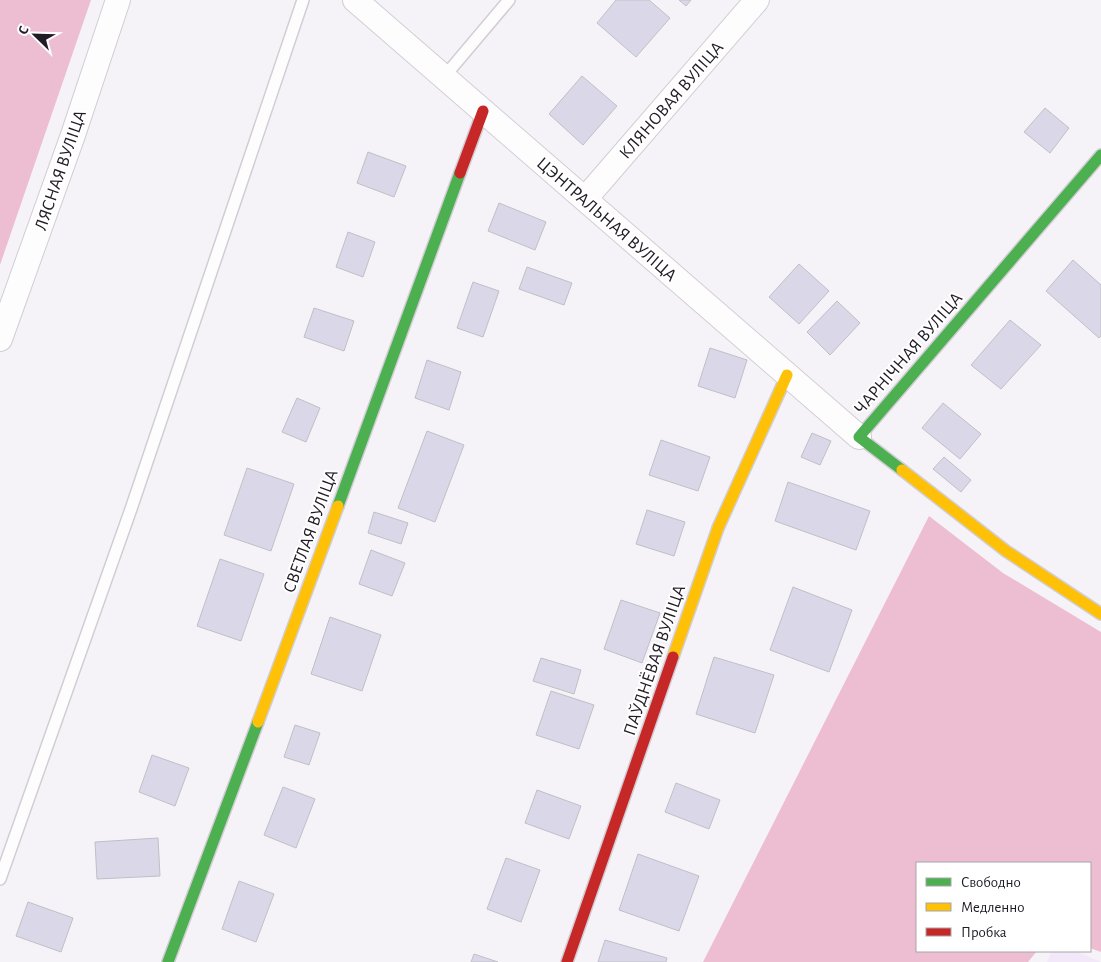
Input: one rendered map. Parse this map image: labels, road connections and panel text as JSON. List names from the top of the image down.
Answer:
{
  "streets": {
    "street": [
      "КЛЯНОВАЯ ВУЛІЦА",
      "ЛЯСНАЯ ВУЛІЦА",
      "ЦЭНТРАЛЬНАЯ ВУЛІЦА",
      "ЧАРНІЧНАЯ ВУЛІЦА",
      "СВЕТЛАЯ ВУЛІЦА",
      "ПАЎДНЁВАЯ ВУЛІЦА"
    ]
  },
  "crossings": [
    ["КЛЯНОВАЯ ВУЛІЦА", "ЦЭНТРАЛЬНАЯ ВУЛІЦА"],
    ["ЦЭНТРАЛЬНАЯ ВУЛІЦА", "ЧАРНІЧНАЯ ВУЛІЦА"],
    ["ЦЭНТРАЛЬНАЯ ВУЛІЦА", "СВЕТЛАЯ ВУЛІЦА"],
    ["ЦЭНТРАЛЬНАЯ ВУЛІЦА", "ПАЎДНЁВАЯ ВУЛІЦА"]
  ],
  "legend": ["Свободно", "Медленно", "Пробка"],
  "north": "top left"
}
